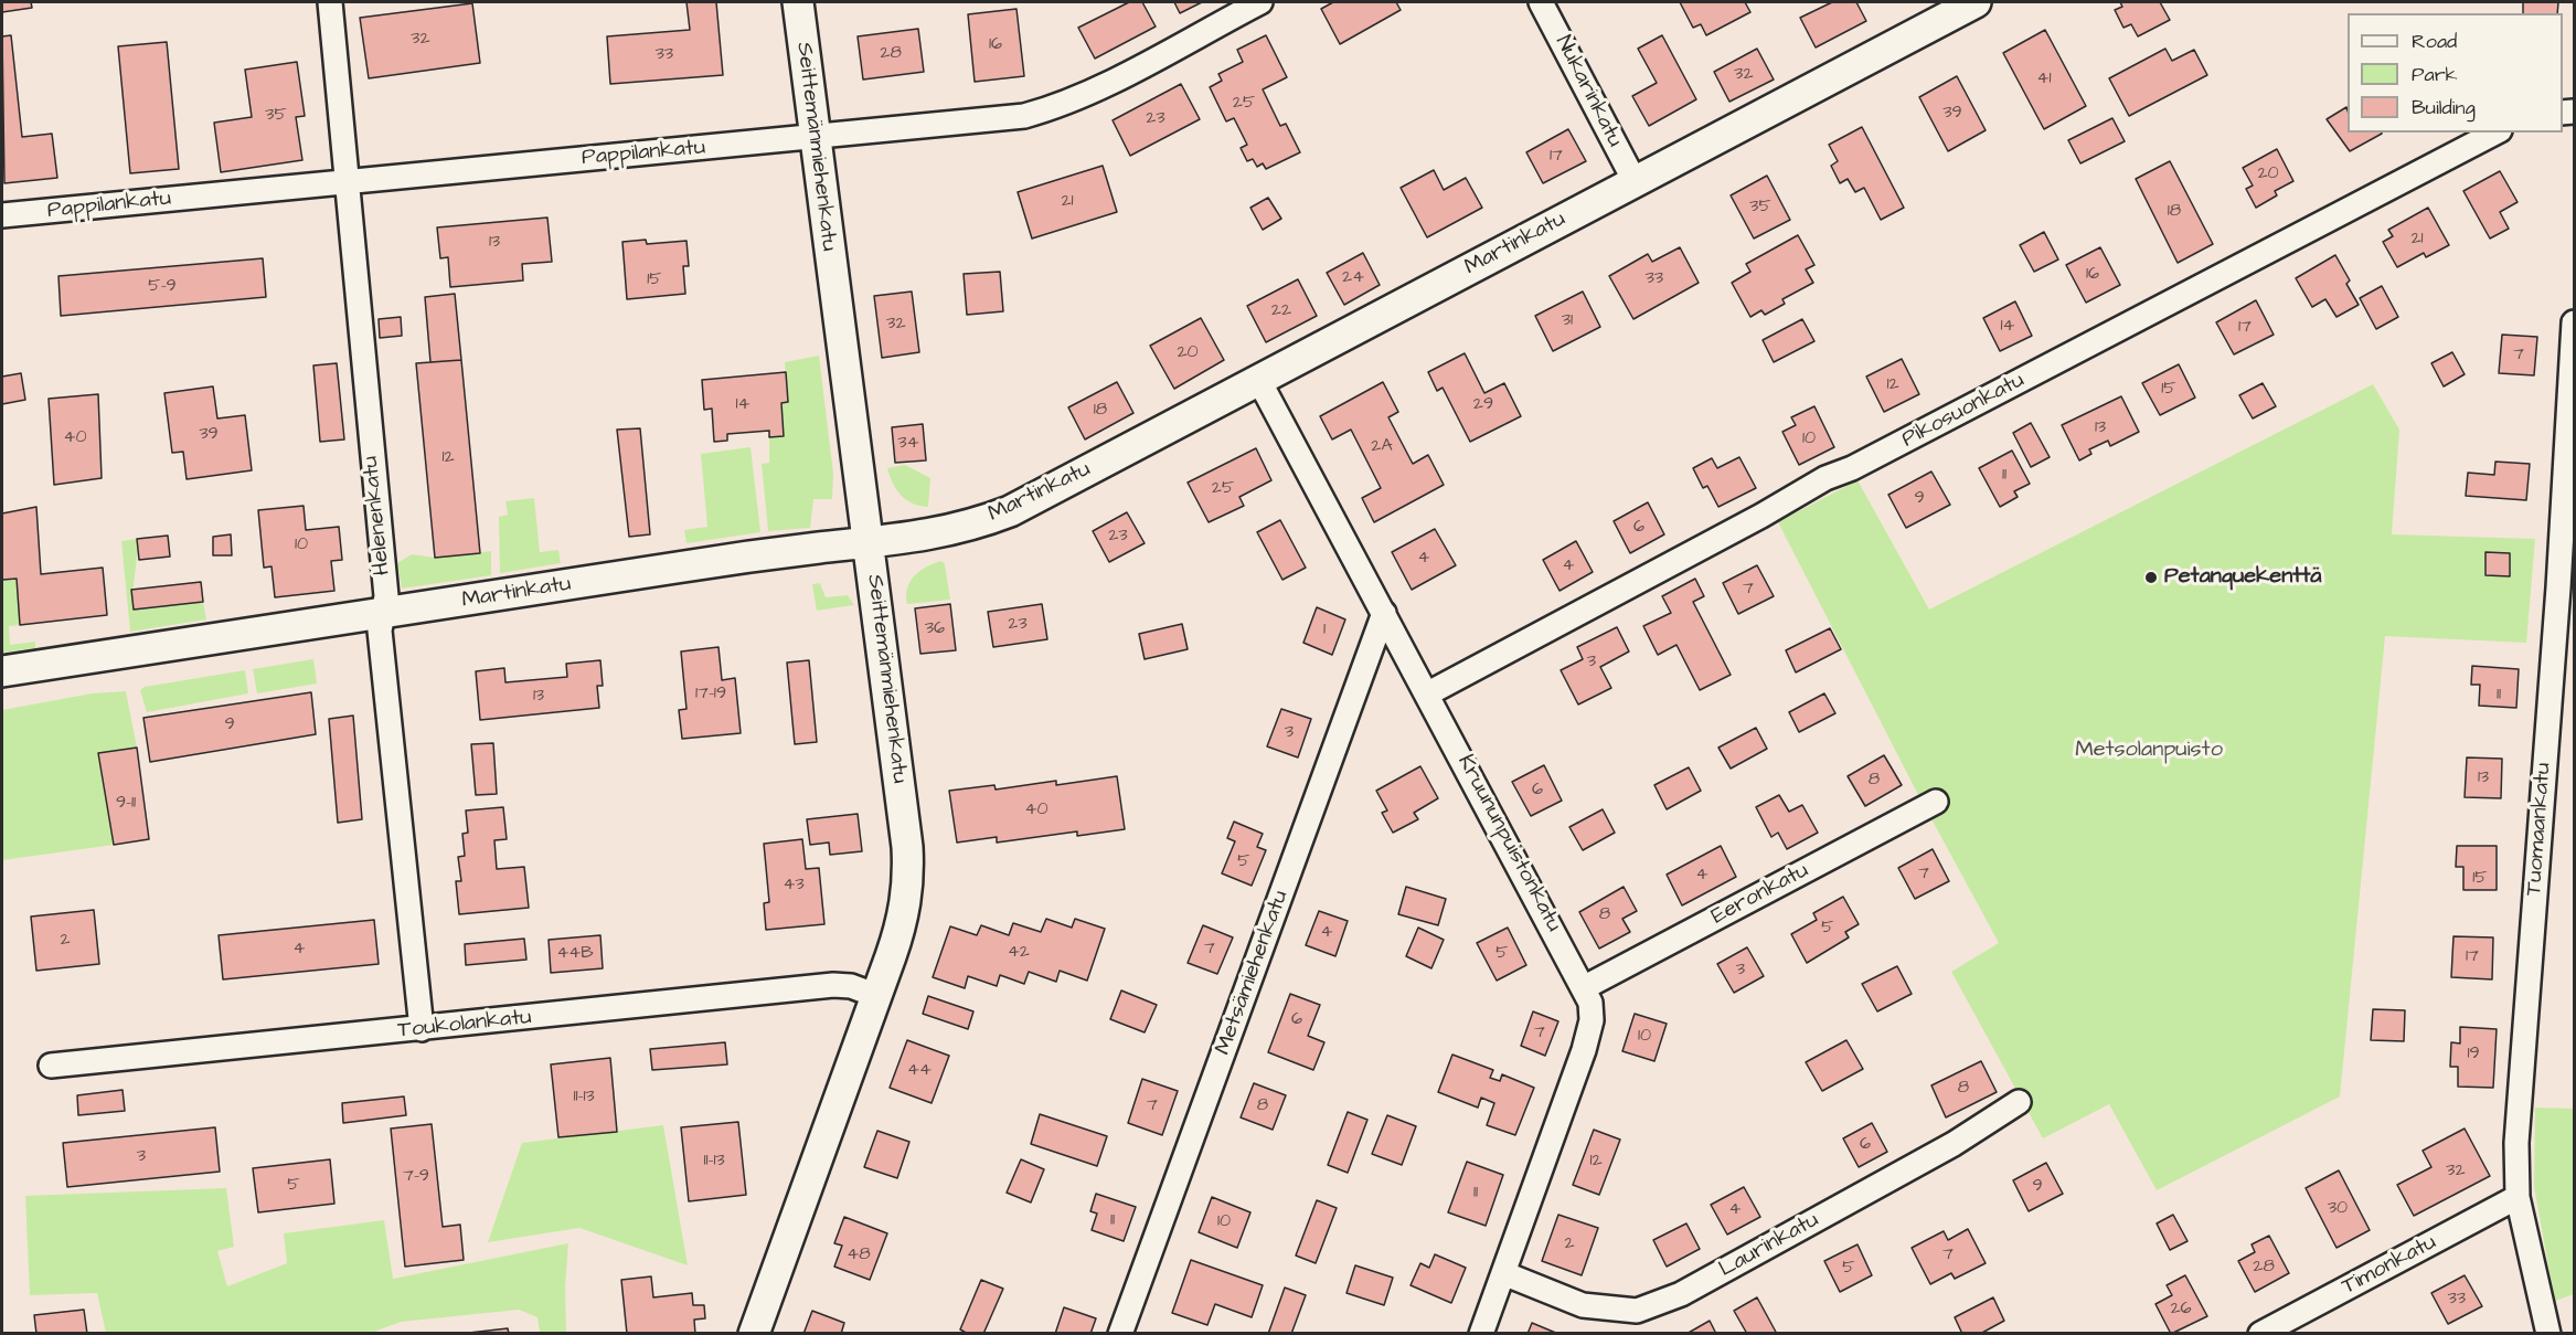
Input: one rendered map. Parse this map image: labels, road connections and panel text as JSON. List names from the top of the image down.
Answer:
{
  "streets": {
    "street": [
      "Nukarinkatu",
      "Seittemänmiehenkatu",
      "Pappilankatu",
      "Martinkatu",
      "Pikosuonkatu",
      "Helenenkatu",
      "Tuomaankatu",
      "Kruununpuistonkatu",
      "Eeronkatu",
      "Metsämiehenkatu",
      "Toukolankatu",
      "Laurinkatu",
      "Timonkatu"
    ]
  },
  "crossings": [
    ["Nukarinkatu", "Martinkatu"],
    ["Seittemänmiehenkatu", "Pappilankatu"],
    ["Seittemänmiehenkatu", "Martinkatu"],
    ["Seittemänmiehenkatu", "Toukolankatu"],
    ["Pappilankatu", "Helenenkatu"],
    ["Martinkatu", "Helenenkatu"],
    ["Martinkatu", "Kruununpuistonkatu"],
    ["Pikosuonkatu", "Kruununpuistonkatu"],
    ["Helenenkatu", "Toukolankatu"],
    ["Tuomaankatu", "Timonkatu"],
    ["Kruununpuistonkatu", "Eeronkatu"],
    ["Kruununpuistonkatu", "Metsämiehenkatu"],
    ["Kruununpuistonkatu", "Laurinkatu"]
  ],
  "parks": ["Metsolanpuisto"],
  "places": ["Petanquekenttä"],
  "house_numbers": [
    "32",
    "16",
    "28",
    "33",
    "32",
    "41",
    "25",
    "39",
    "35",
    "23",
    "17",
    "20",
    "21",
    "35",
    "18",
    "21",
    "13",
    "16",
    "24",
    "33",
    "15",
    "5-9",
    "22",
    "31",
    "32",
    "14",
    "17",
    "20",
    "7",
    "12",
    "15",
    "14",
    "29",
    "18",
    "13",
    "39",
    "40",
    "10",
    "34",
    "2A",
    "12",
    "11",
    "25",
    "9",
    "6",
    "23",
    "10",
    "4",
    "4",
    "7",
    "23",
    "36",
    "1",
    "3",
    "17-19",
    "11",
    "13",
    "9",
    "3",
    "13",
    "8",
    "6",
    "9-11",
    "40",
    "5",
    "7",
    "4",
    "15",
    "43",
    "8",
    "5",
    "4",
    "2",
    "4",
    "7",
    "42",
    "44B",
    "5",
    "17",
    "3",
    "6",
    "7",
    "10",
    "19",
    "44",
    "8",
    "11-13",
    "7",
    "8",
    "6",
    "3",
    "11-13",
    "12",
    "32",
    "7-9",
    "5",
    "9",
    "11",
    "30",
    "4",
    "11",
    "10",
    "2",
    "48",
    "7",
    "28",
    "5",
    "33",
    "26"
  ],
  "legend": ["Road", "Park", "Building"]
}
